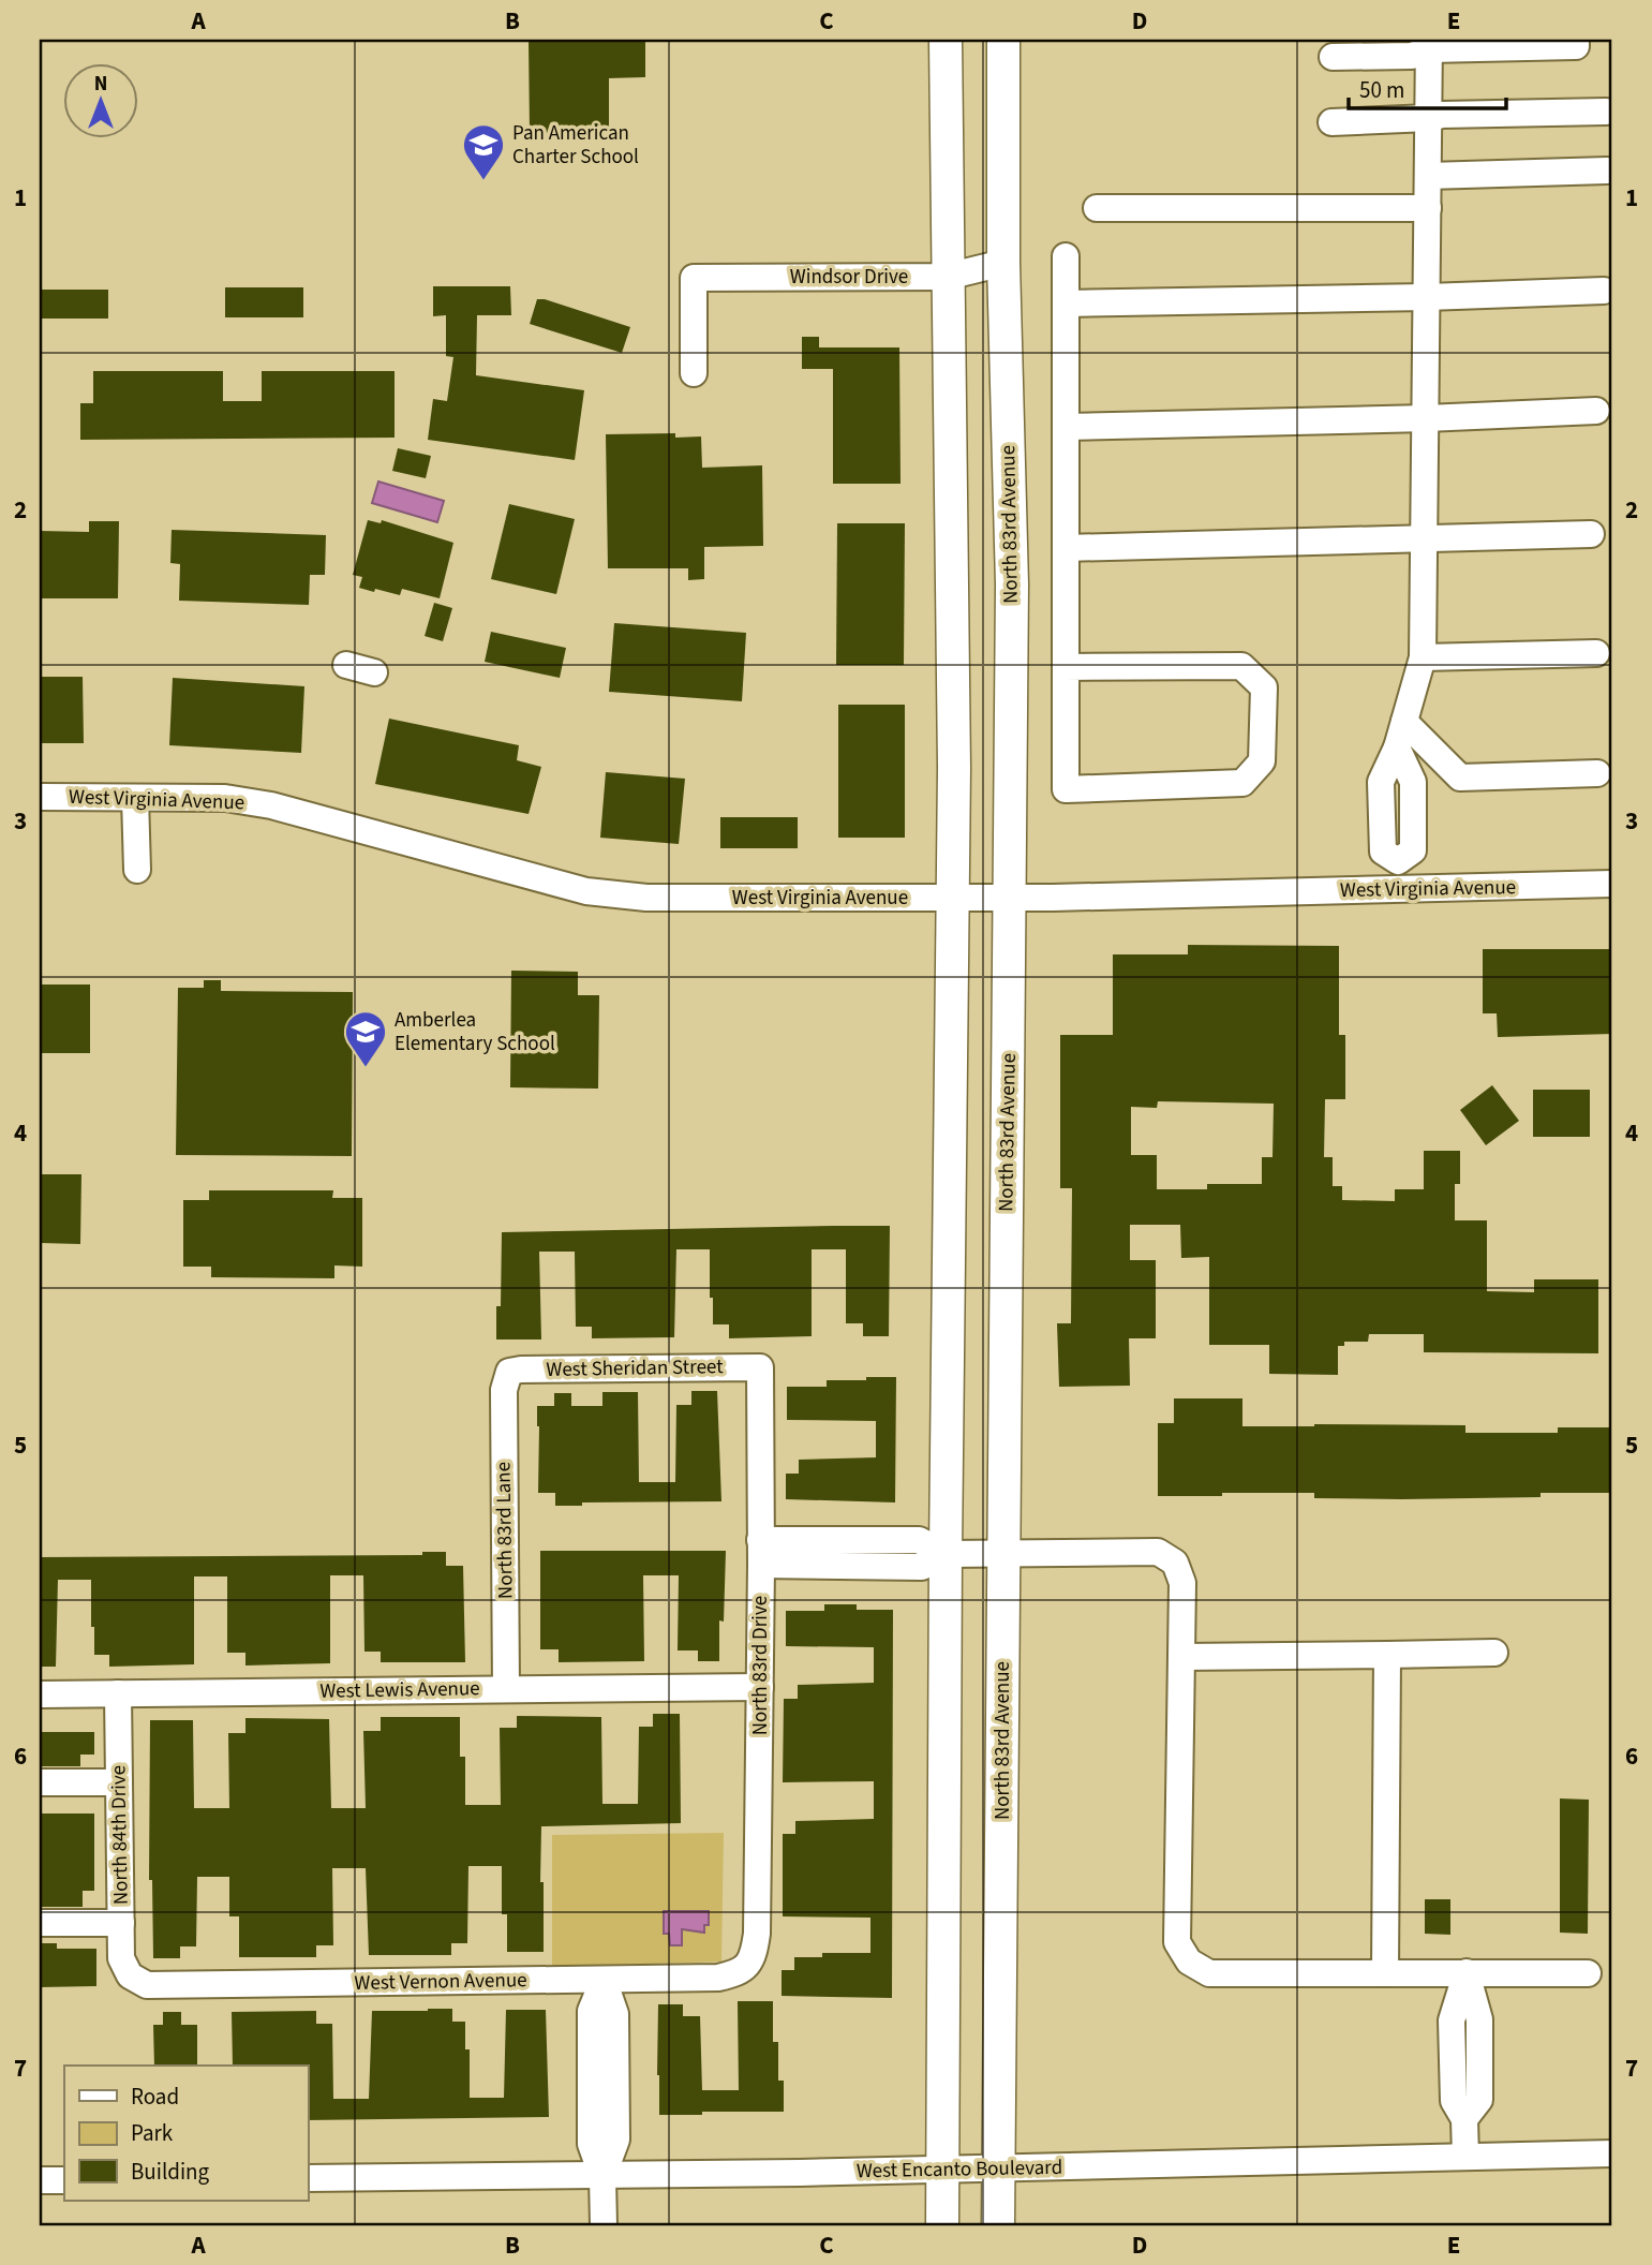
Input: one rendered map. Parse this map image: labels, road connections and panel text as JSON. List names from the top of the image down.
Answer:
{
  "streets": {
    "main road": ["North 83rd Avenue"],
    "street": [
      "Windsor Drive",
      "West Virginia Avenue",
      "West Sheridan Street",
      "North 83rd Lane",
      "North 83rd Drive",
      "West Lewis Avenue",
      "North 84th Drive",
      "West Vernon Avenue",
      "West Encanto Boulevard"
    ]
  },
  "crossings": [
    ["Windsor Drive", "North 83rd Avenue"],
    ["North 83rd Avenue", "West Virginia Avenue"],
    ["North 83rd Avenue", "West Encanto Boulevard"],
    ["West Sheridan Street", "North 83rd Lane"],
    ["West Sheridan Street", "North 83rd Drive"],
    ["North 83rd Lane", "West Lewis Avenue"],
    ["North 83rd Drive", "West Lewis Avenue"],
    ["North 83rd Drive", "West Vernon Avenue"],
    ["West Lewis Avenue", "North 84th Drive"],
    ["North 84th Drive", "West Vernon Avenue"]
  ],
  "places": {
    "school or university": ["Pan American Charter School", "Amberlea Elementary School"]
  },
  "legend": ["Road", "Park", "Building"],
  "scale_bar": "50 m",
  "north": "top",
  "grid": {
    "columns": [
      "A",
      "B",
      "C",
      "D",
      "E"
    ],
    "rows": [
      "1",
      "2",
      "3",
      "4",
      "5",
      "6",
      "7"
    ]
  }
}
